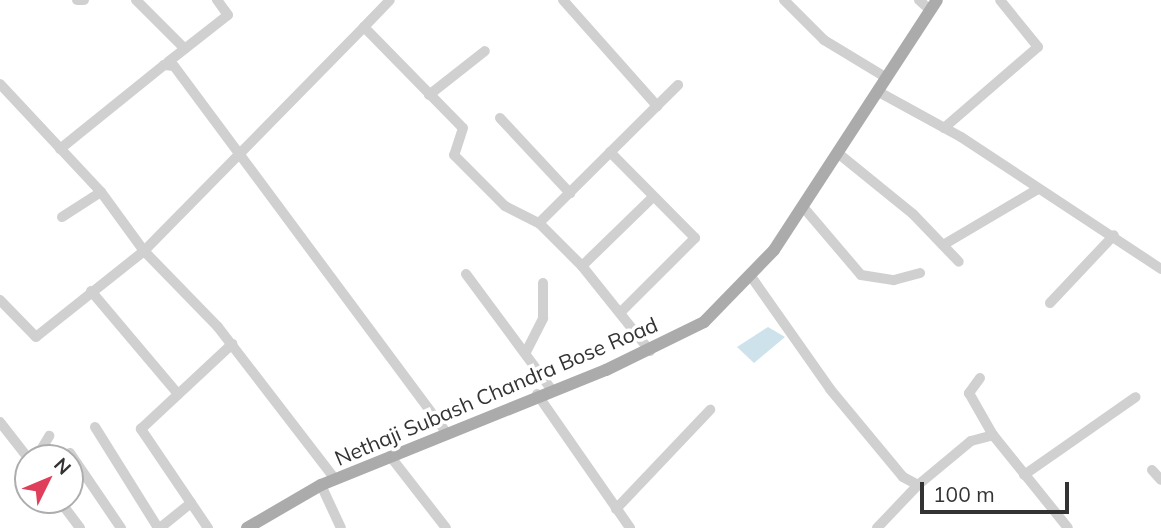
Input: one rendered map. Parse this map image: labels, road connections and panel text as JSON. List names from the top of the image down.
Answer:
{
  "streets": {
    "main road": ["Nethaji Subash Chandra Bose Road"]
  },
  "scale_bar": "100 m",
  "north": "top right"
}
